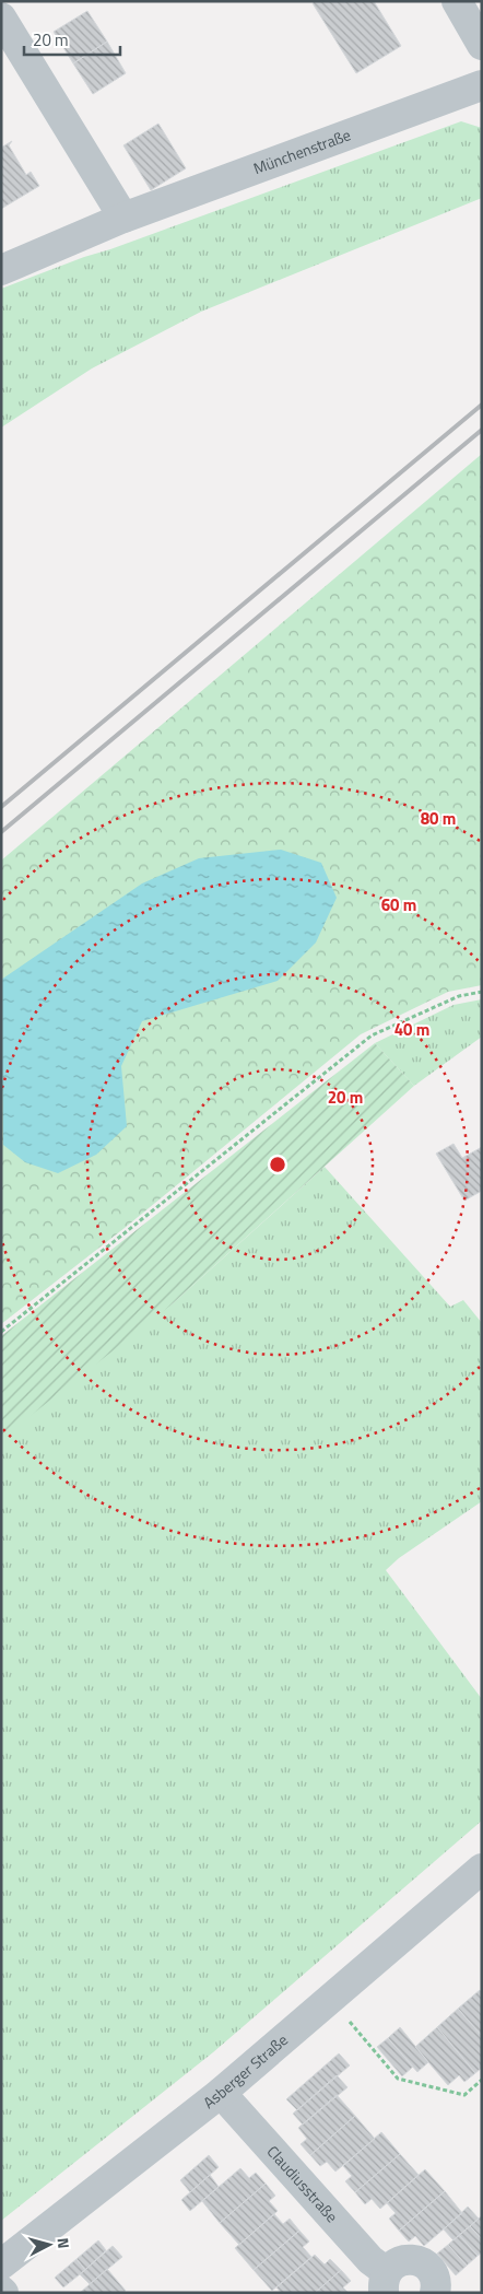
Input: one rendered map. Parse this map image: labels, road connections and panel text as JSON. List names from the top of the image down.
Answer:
{
  "streets": {
    "street": ["Münchenstraße", "Asberger Straße", "Claudiusstraße"]
  },
  "crossings": [
    ["Asberger Straße", "Claudiusstraße"]
  ],
  "scale_bar": "20 m",
  "north": "right",
  "rings": [
    "80 m",
    "60 m",
    "40 m",
    "20 m"
  ]
}
